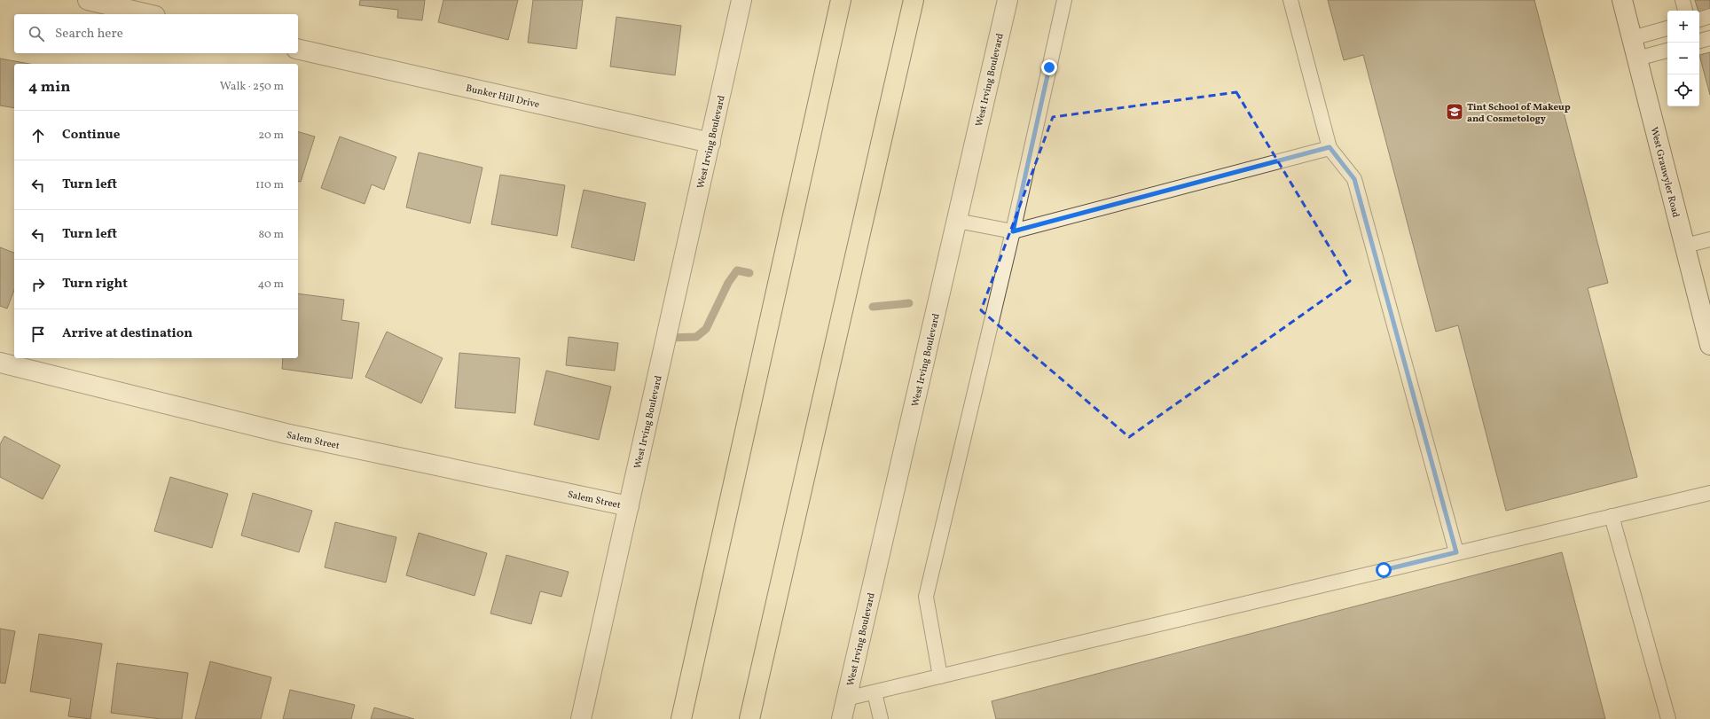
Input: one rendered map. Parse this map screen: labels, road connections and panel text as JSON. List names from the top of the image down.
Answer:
{
  "streets": {
    "street": [
      "West Irving Boulevard",
      "Bunker Hill Drive",
      "West Grauwyler Road",
      "Salem Street"
    ]
  },
  "crossings": [
    ["West Irving Boulevard", "Bunker Hill Drive"],
    ["West Irving Boulevard", "Salem Street"]
  ],
  "places": {
    "school or university": ["Tint School of Makeup and Cosmetology"]
  },
  "page": {
    "map_buttons": ["+", "−"],
    "search": "Search here",
    "heading": ["4 min", "Walk · 250 m"],
    "list": [
      ["Continue", "20 m"],
      ["Turn left", "110 m"],
      ["Turn left", "80 m"],
      ["Turn right", "40 m"],
      "Arrive at destination"
    ]
  }
}
